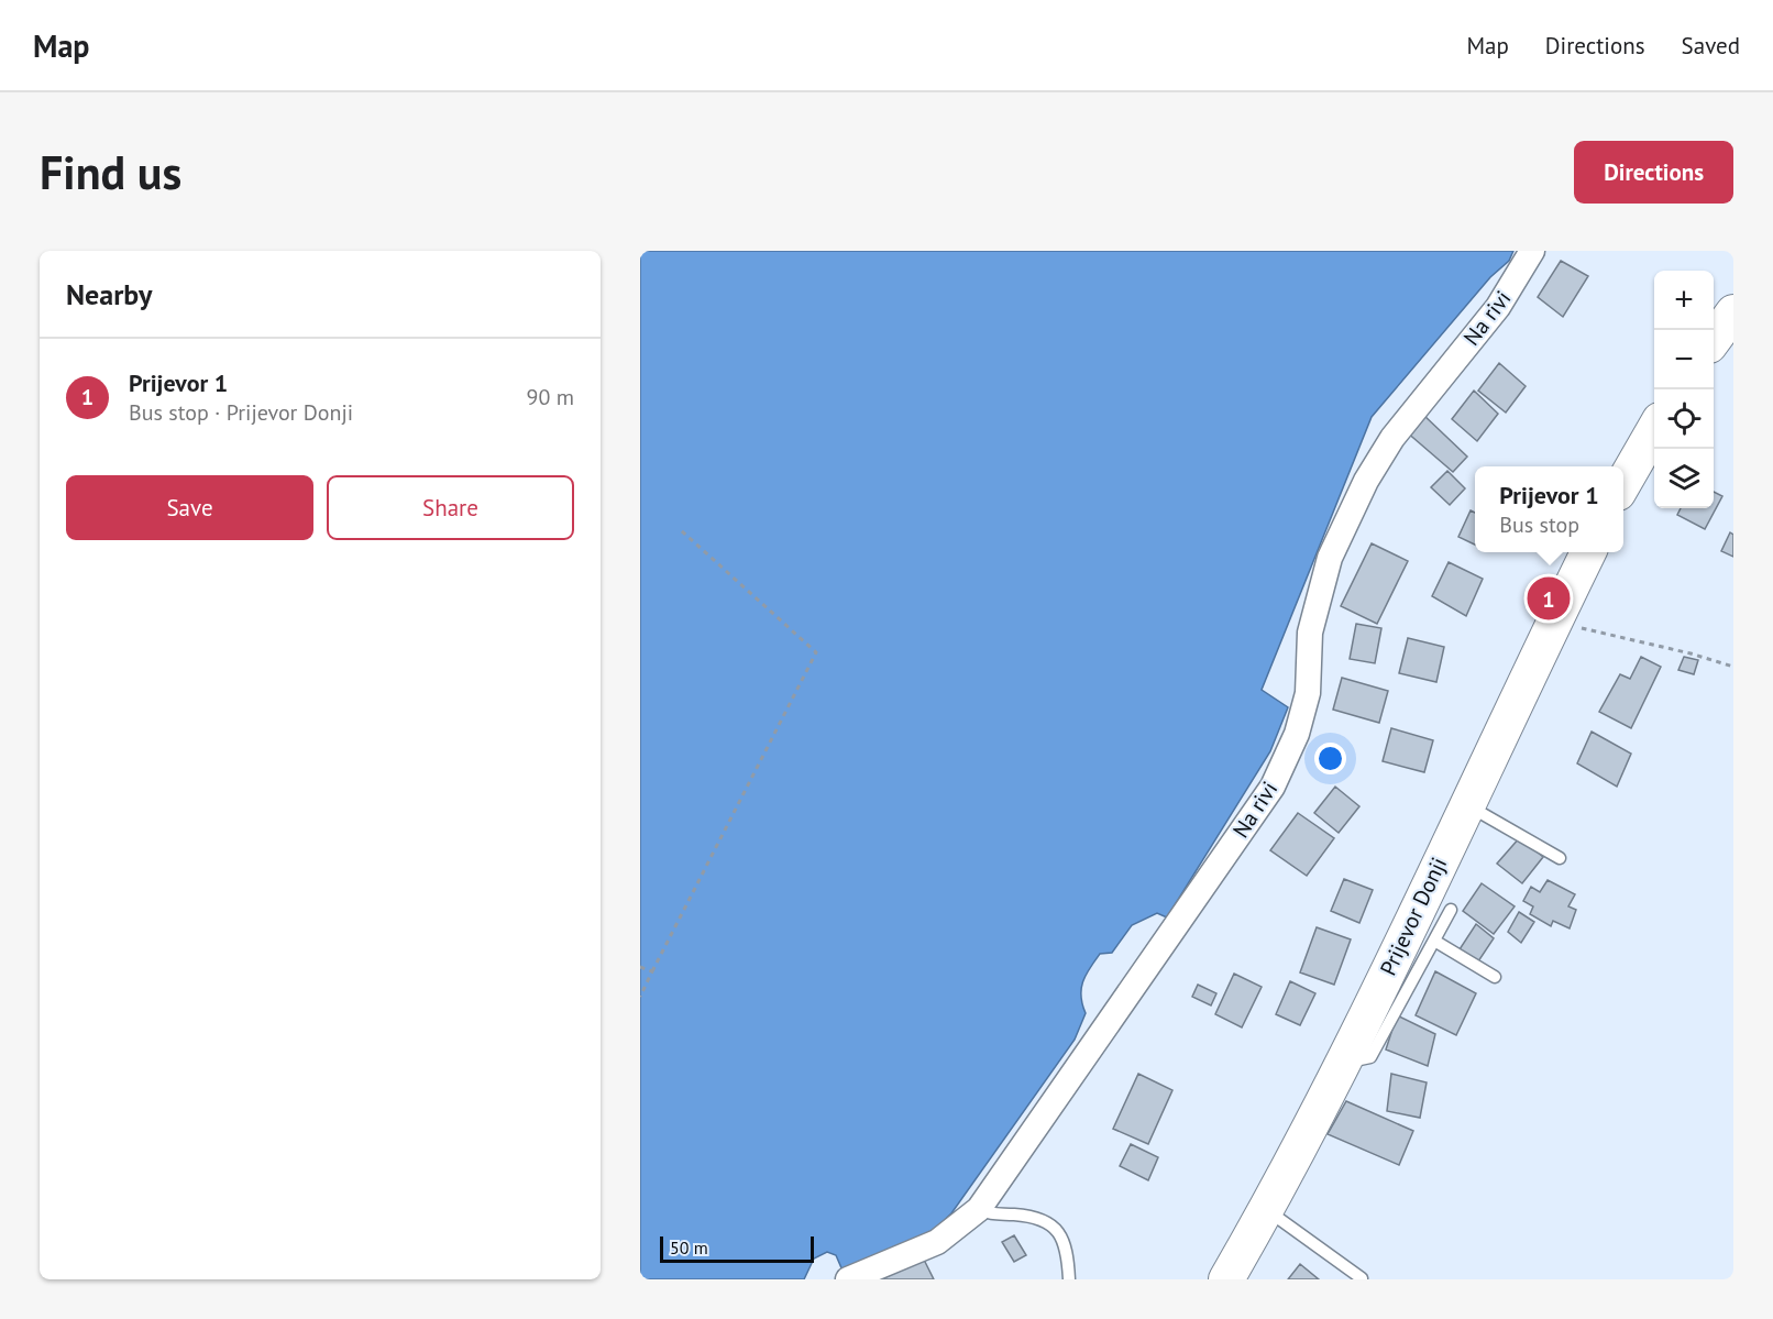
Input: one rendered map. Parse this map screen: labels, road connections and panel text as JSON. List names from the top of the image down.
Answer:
{
  "streets": {
    "main road": ["Prijevor Donji"],
    "street": ["Na rivi"]
  },
  "scale_bar": "50 m",
  "page": {
    "header": "Map",
    "nav": ["Map", "Directions", "Saved"],
    "buttons": [
      "Directions",
      ["Save", "Share"]
    ],
    "title": "Find us",
    "heading": "Nearby",
    "map_buttons": ["+", "−"],
    "list": [
      {
        "mark": "1",
        "name": "Prijevor 1",
        "note": "Bus stop · Prijevor Donji",
        "value": "90 m"
      }
    ],
    "popup": ["Prijevor 1", "Bus stop"],
    "pins": "1",
    "scale": "50 m"
  }
}
